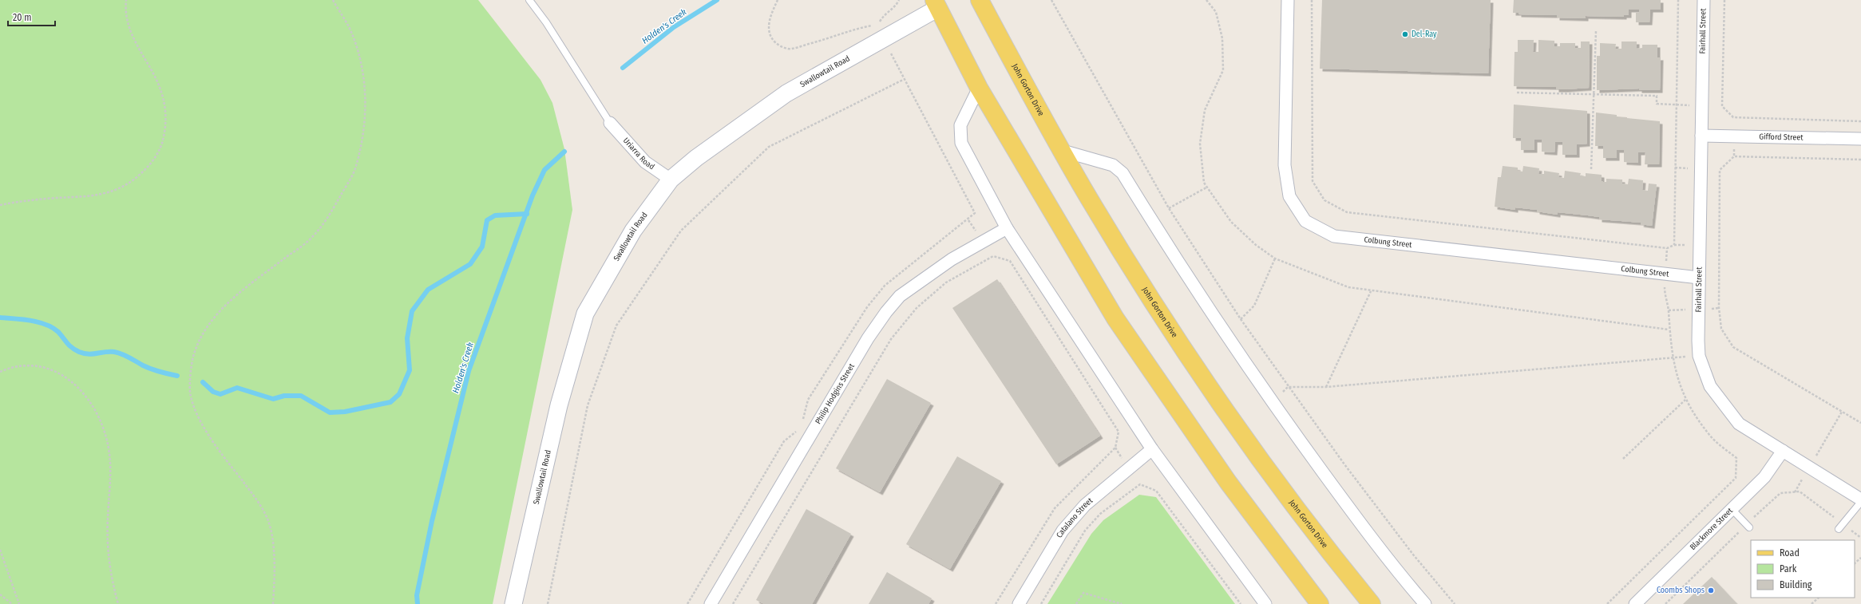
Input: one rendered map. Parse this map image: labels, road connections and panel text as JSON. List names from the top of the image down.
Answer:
{
  "streets": {
    "main road": ["John Gorton Drive"],
    "street": [
      "Fairhall Street",
      "Swallowtail Road",
      "Gifford Street",
      "Uriarra Road",
      "Colbung Street",
      "Philip Hodgins Street",
      "Catalano Street",
      "Blackmore Street"
    ]
  },
  "crossings": [
    ["Fairhall Street", "Gifford Street"],
    ["Fairhall Street", "Colbung Street"],
    ["Fairhall Street", "Blackmore Street"],
    ["Swallowtail Road", "Uriarra Road"]
  ],
  "water": ["Holden's Creek"],
  "places": ["Del-Ray", "Coombs Shops"],
  "legend": ["Road", "Park", "Building"],
  "scale_bar": "20 m"
}
